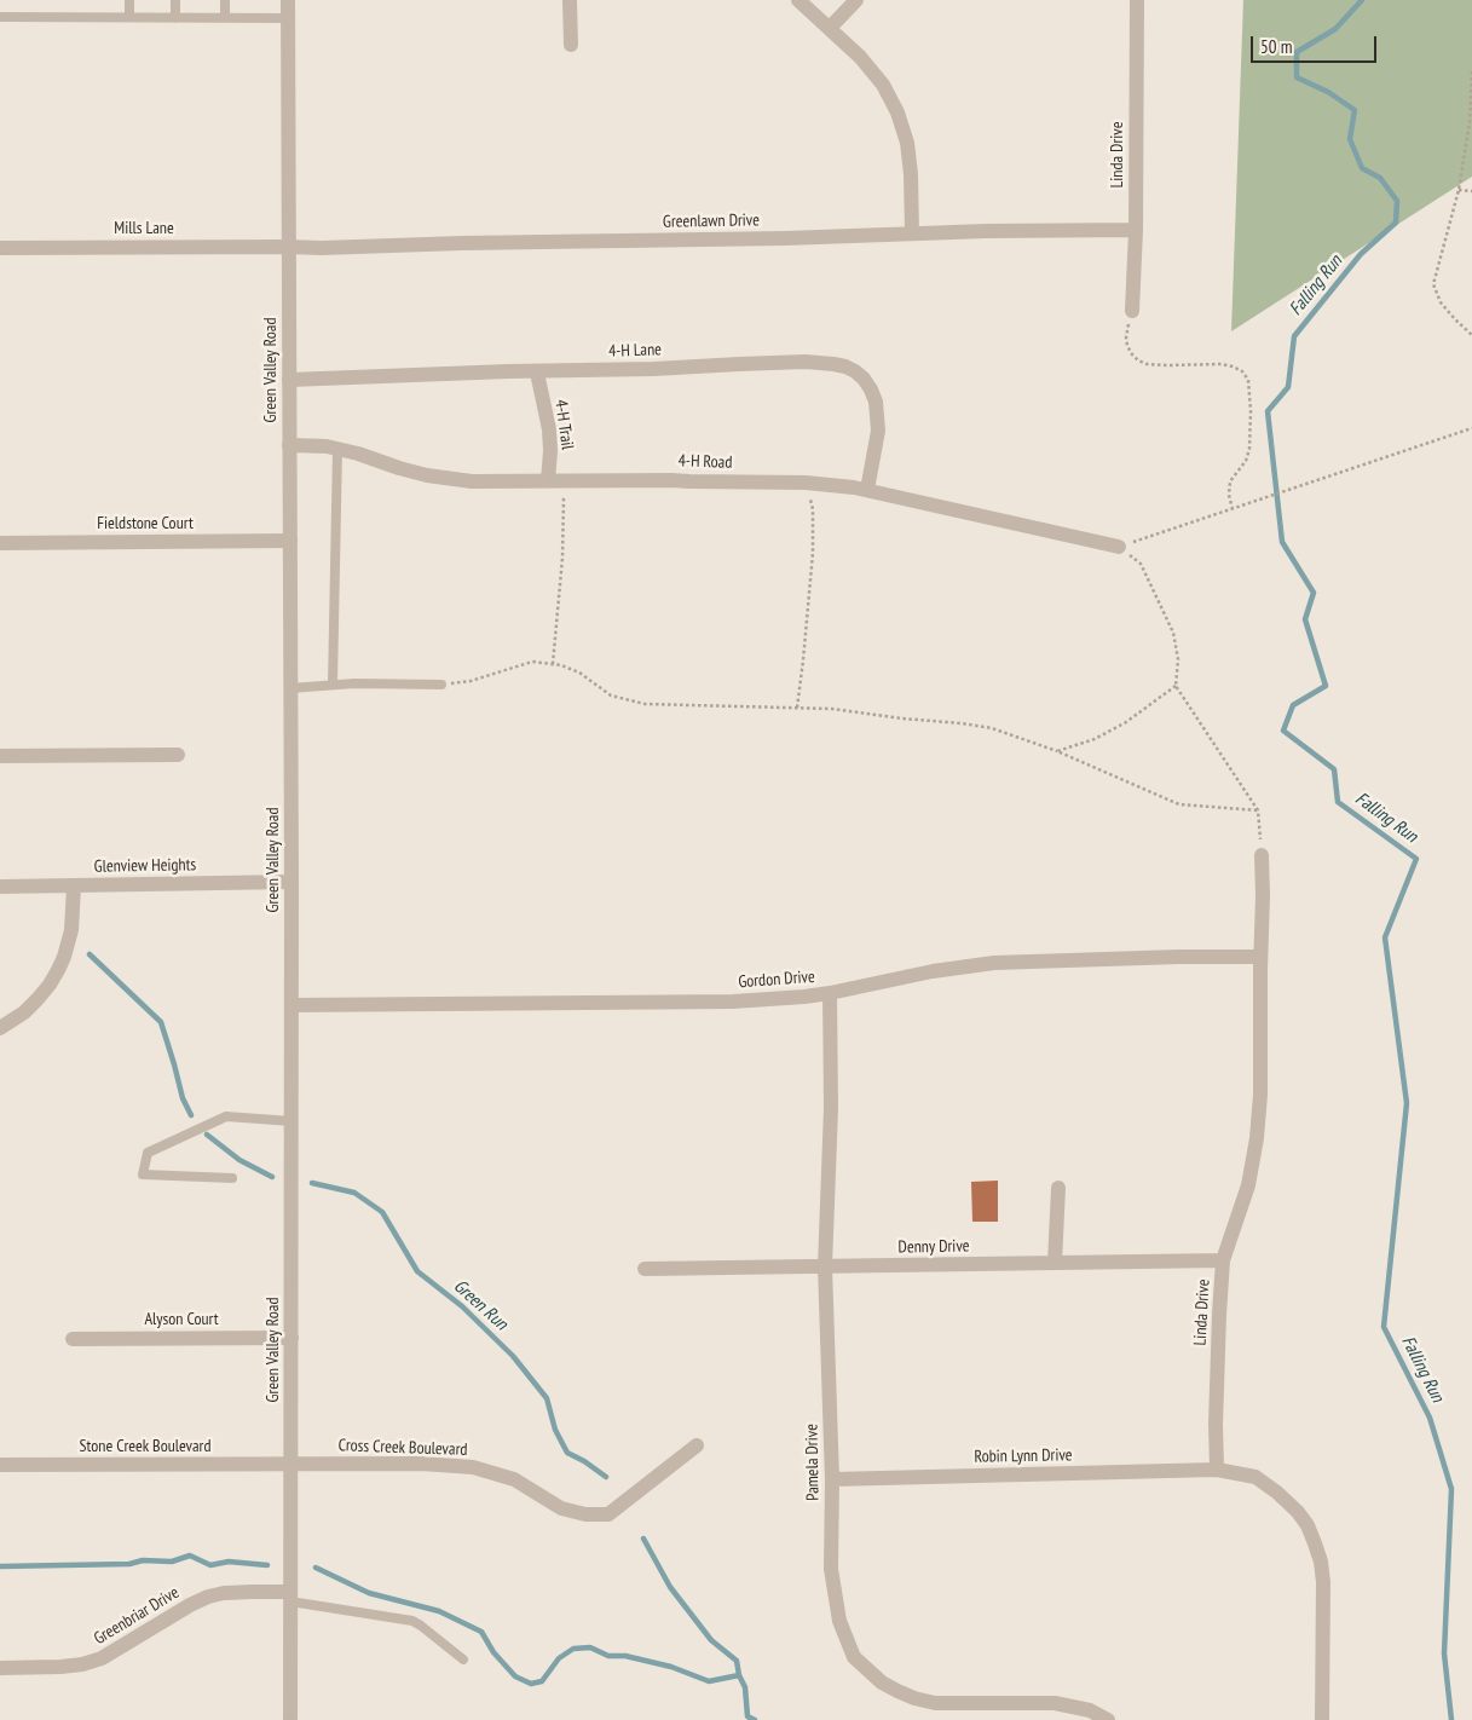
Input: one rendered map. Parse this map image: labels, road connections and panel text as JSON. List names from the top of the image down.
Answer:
{
  "streets": {
    "street": [
      "Linda Drive",
      "Greenlawn Drive",
      "Mills Lane",
      "4-H Lane",
      "Green Valley Road",
      "4-H Trail",
      "4-H Road",
      "Fieldstone Court",
      "Glenview Heights",
      "Gordon Drive",
      "Denny Drive",
      "Alyson Court",
      "Stone Creek Boulevard",
      "Cross Creek Boulevard",
      "Robin Lynn Drive",
      "Pamela Drive",
      "Greenbriar Drive"
    ]
  },
  "crossings": [
    ["Linda Drive", "Greenlawn Drive"],
    ["Linda Drive", "Gordon Drive"],
    ["Linda Drive", "Denny Drive"],
    ["Linda Drive", "Robin Lynn Drive"],
    ["Greenlawn Drive", "Mills Lane"],
    ["Greenlawn Drive", "Green Valley Road"],
    ["Mills Lane", "Green Valley Road"],
    ["4-H Lane", "Green Valley Road"],
    ["4-H Lane", "4-H Trail"],
    ["4-H Lane", "4-H Road"],
    ["Green Valley Road", "4-H Road"],
    ["Green Valley Road", "Fieldstone Court"],
    ["Green Valley Road", "Glenview Heights"],
    ["Green Valley Road", "Gordon Drive"],
    ["Green Valley Road", "Alyson Court"],
    ["Green Valley Road", "Stone Creek Boulevard"],
    ["Green Valley Road", "Cross Creek Boulevard"],
    ["Green Valley Road", "Greenbriar Drive"],
    ["4-H Trail", "4-H Road"],
    ["Gordon Drive", "Pamela Drive"],
    ["Denny Drive", "Pamela Drive"],
    ["Stone Creek Boulevard", "Cross Creek Boulevard"],
    ["Robin Lynn Drive", "Pamela Drive"]
  ],
  "water": ["Falling Run", "Green Run"],
  "scale_bar": "50 m"
}
